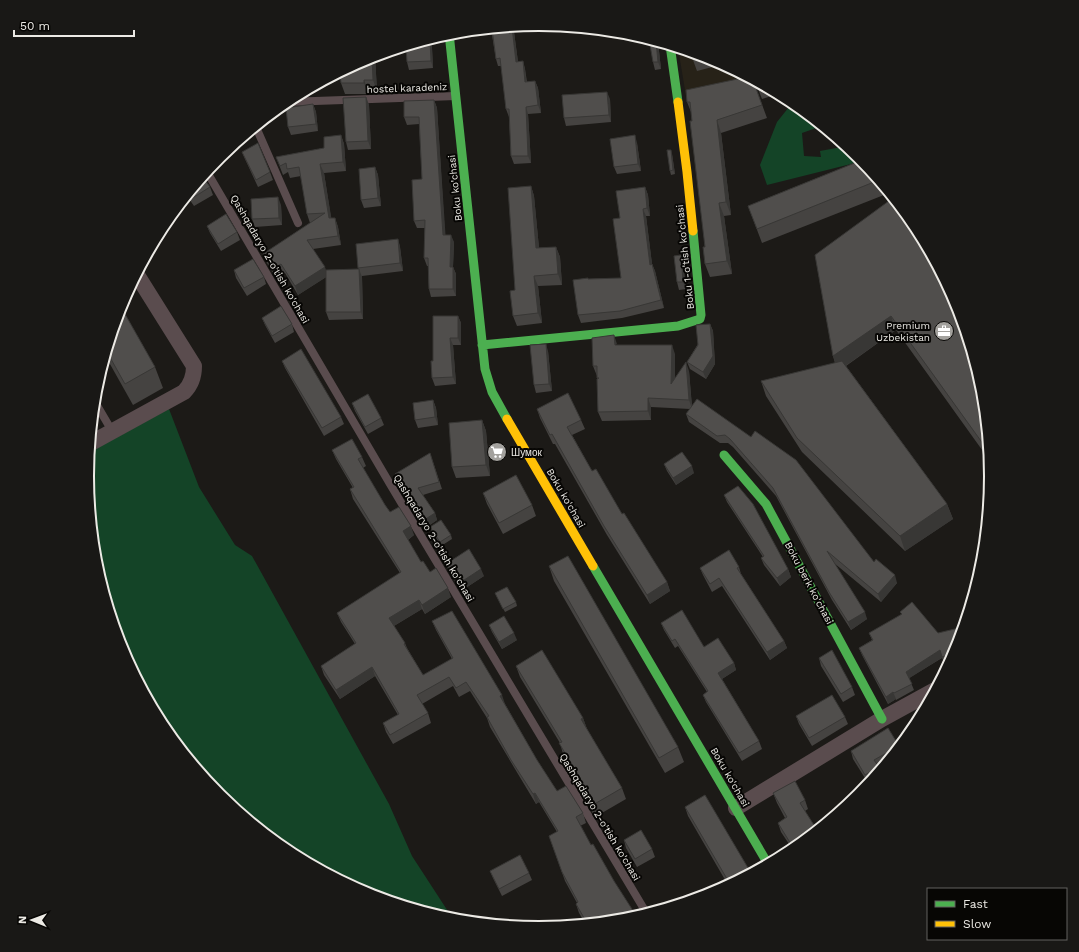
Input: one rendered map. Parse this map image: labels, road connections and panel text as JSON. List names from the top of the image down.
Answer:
{
  "streets": {
    "street": ["Boku ko'chasi", "Boku 1-o'tish ko'chasi", "Boku berk ko'chasi"],
    "lane": ["hostel karadeniz", "Qashqadaryo 2-o'tish ko'chasi"]
  },
  "crossings": [
    ["hostel karadeniz", "Boku ko'chasi"],
    ["Boku ko'chasi", "Boku 1-o'tish ko'chasi"]
  ],
  "places": {
    "office": ["Premium Uzbekistan"],
    "supermarket": ["Шумок"]
  },
  "legend": ["Fast", "Slow"],
  "scale_bar": "50 m",
  "north": "left"
}
